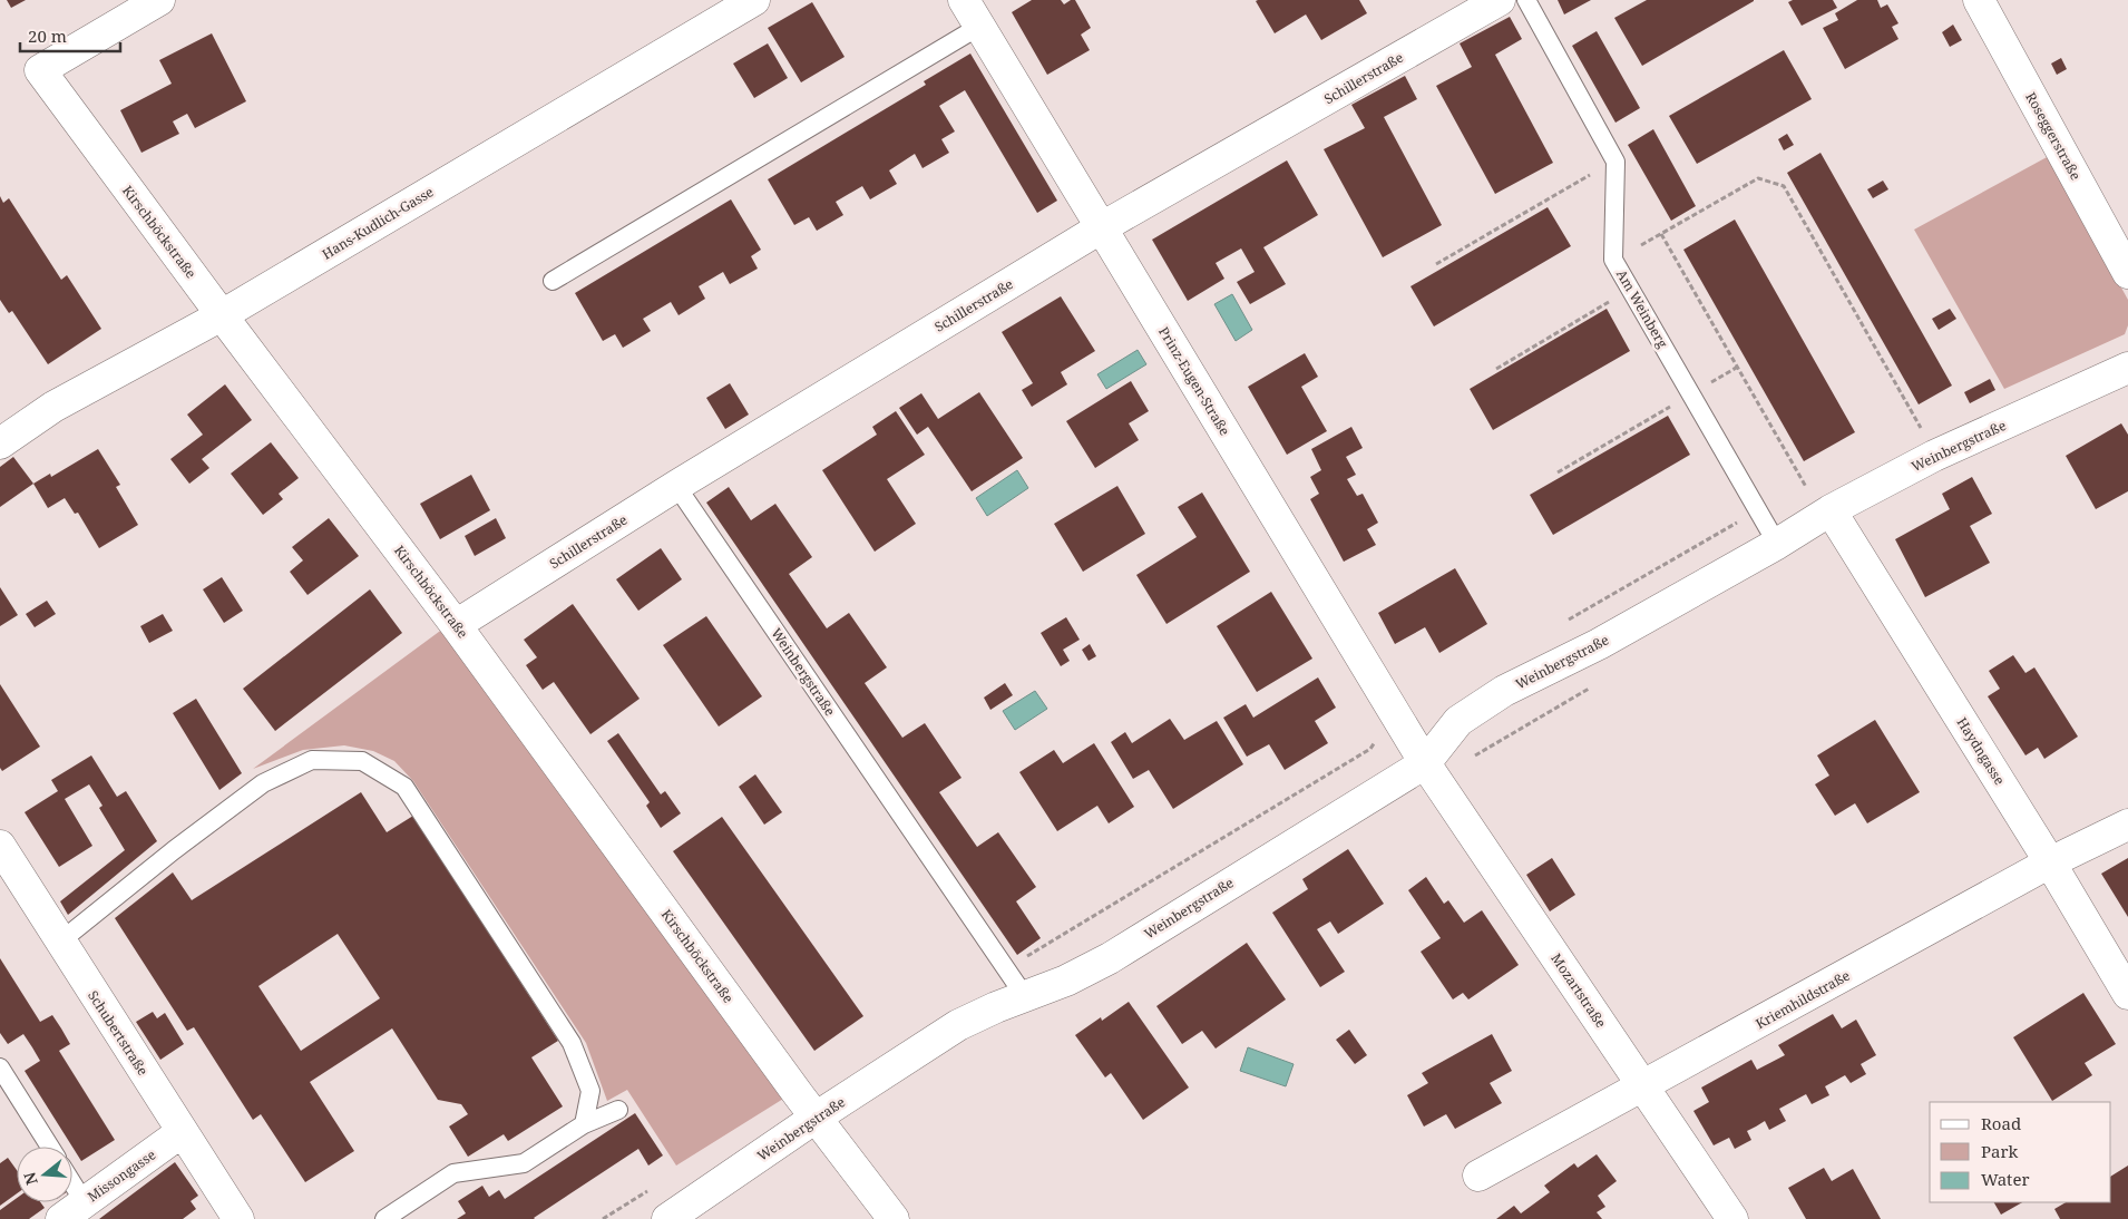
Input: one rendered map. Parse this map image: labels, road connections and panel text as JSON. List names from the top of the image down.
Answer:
{
  "streets": {
    "street": [
      "Schillerstraße",
      "Roseggerstraße",
      "Hans-Kudlich-Gasse",
      "Kirschböckstraße",
      "Prinz-Eugen-Straße",
      "Weinbergstraße",
      "Haydngasse",
      "Mozartstraße",
      "Kriemhildstraße",
      "Schubertstraße",
      "Missongasse"
    ],
    "lane": ["Am Weinberg"]
  },
  "crossings": [
    ["Schillerstraße", "Kirschböckstraße"],
    ["Schillerstraße", "Prinz-Eugen-Straße"],
    ["Schillerstraße", "Weinbergstraße"],
    ["Hans-Kudlich-Gasse", "Kirschböckstraße"],
    ["Kirschböckstraße", "Weinbergstraße"],
    ["Am Weinberg", "Weinbergstraße"],
    ["Prinz-Eugen-Straße", "Weinbergstraße"],
    ["Prinz-Eugen-Straße", "Mozartstraße"],
    ["Weinbergstraße", "Haydngasse"],
    ["Weinbergstraße", "Mozartstraße"],
    ["Haydngasse", "Kriemhildstraße"],
    ["Mozartstraße", "Kriemhildstraße"],
    ["Schubertstraße", "Missongasse"]
  ],
  "legend": ["Road", "Park", "Water"],
  "scale_bar": "20 m",
  "north": "left"
}
